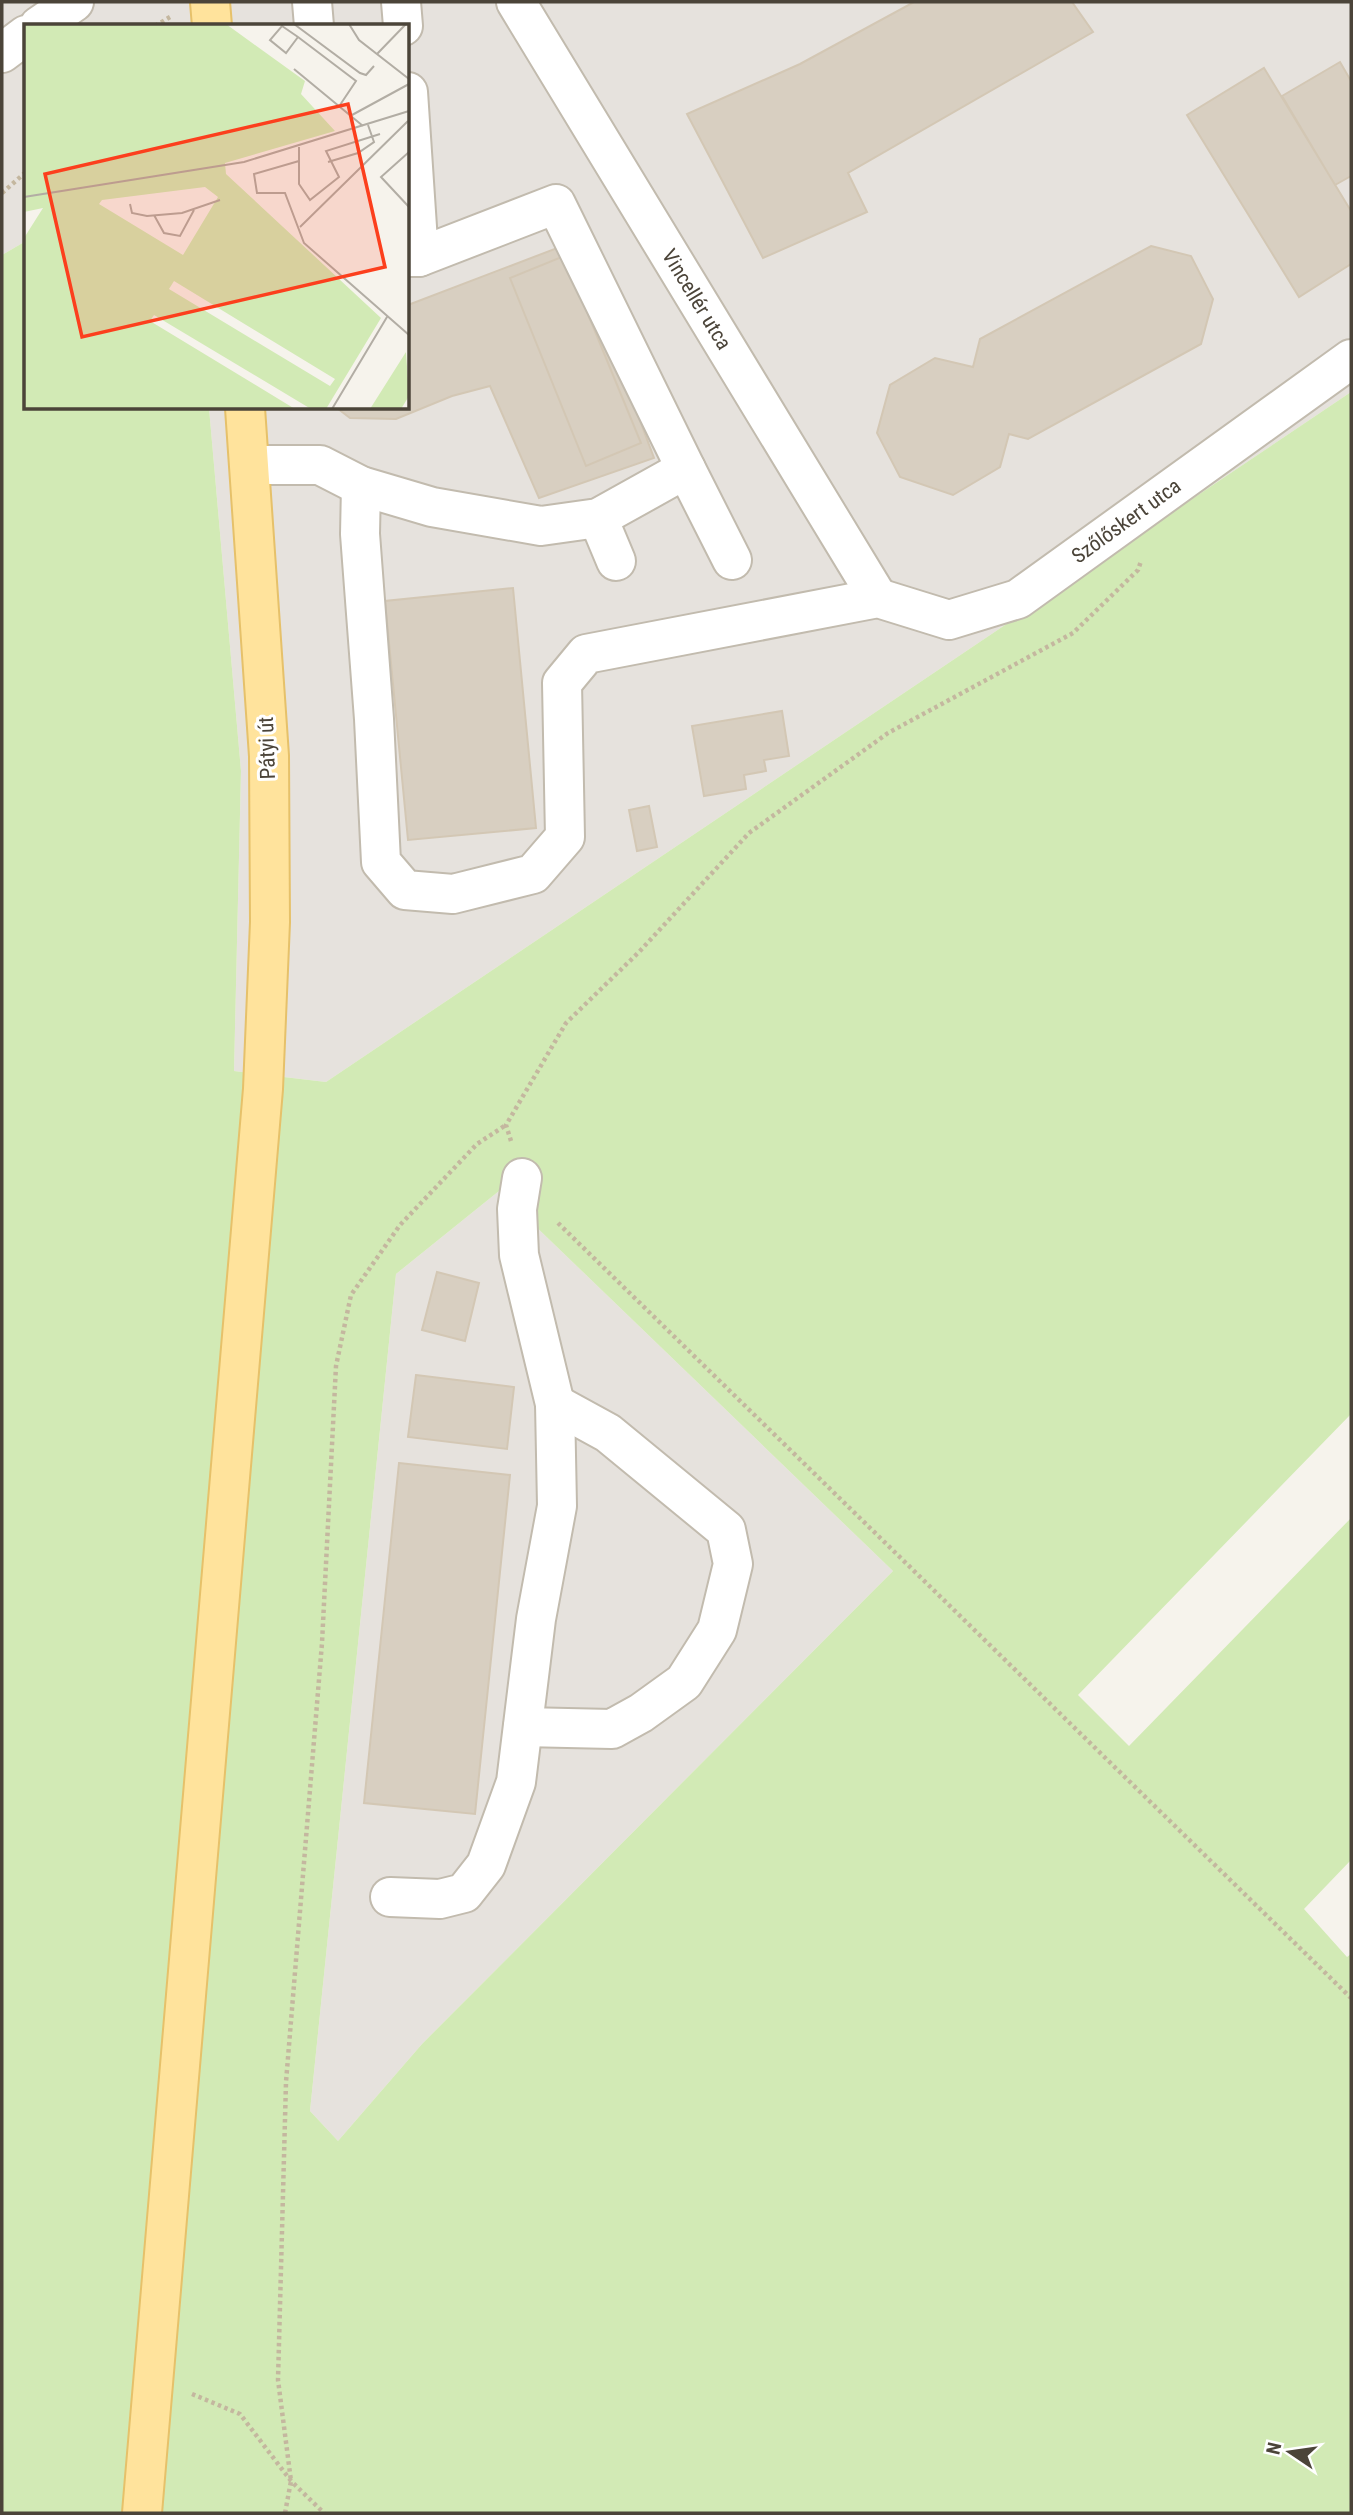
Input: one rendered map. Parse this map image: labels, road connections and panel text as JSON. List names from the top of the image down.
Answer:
{
  "streets": {
    "main road": ["Pátyi út"],
    "street": ["Vincellér utca", "Szőlőskert utca"]
  },
  "crossings": [
    ["Vincellér utca", "Szőlőskert utca"]
  ],
  "north": "left"
}
